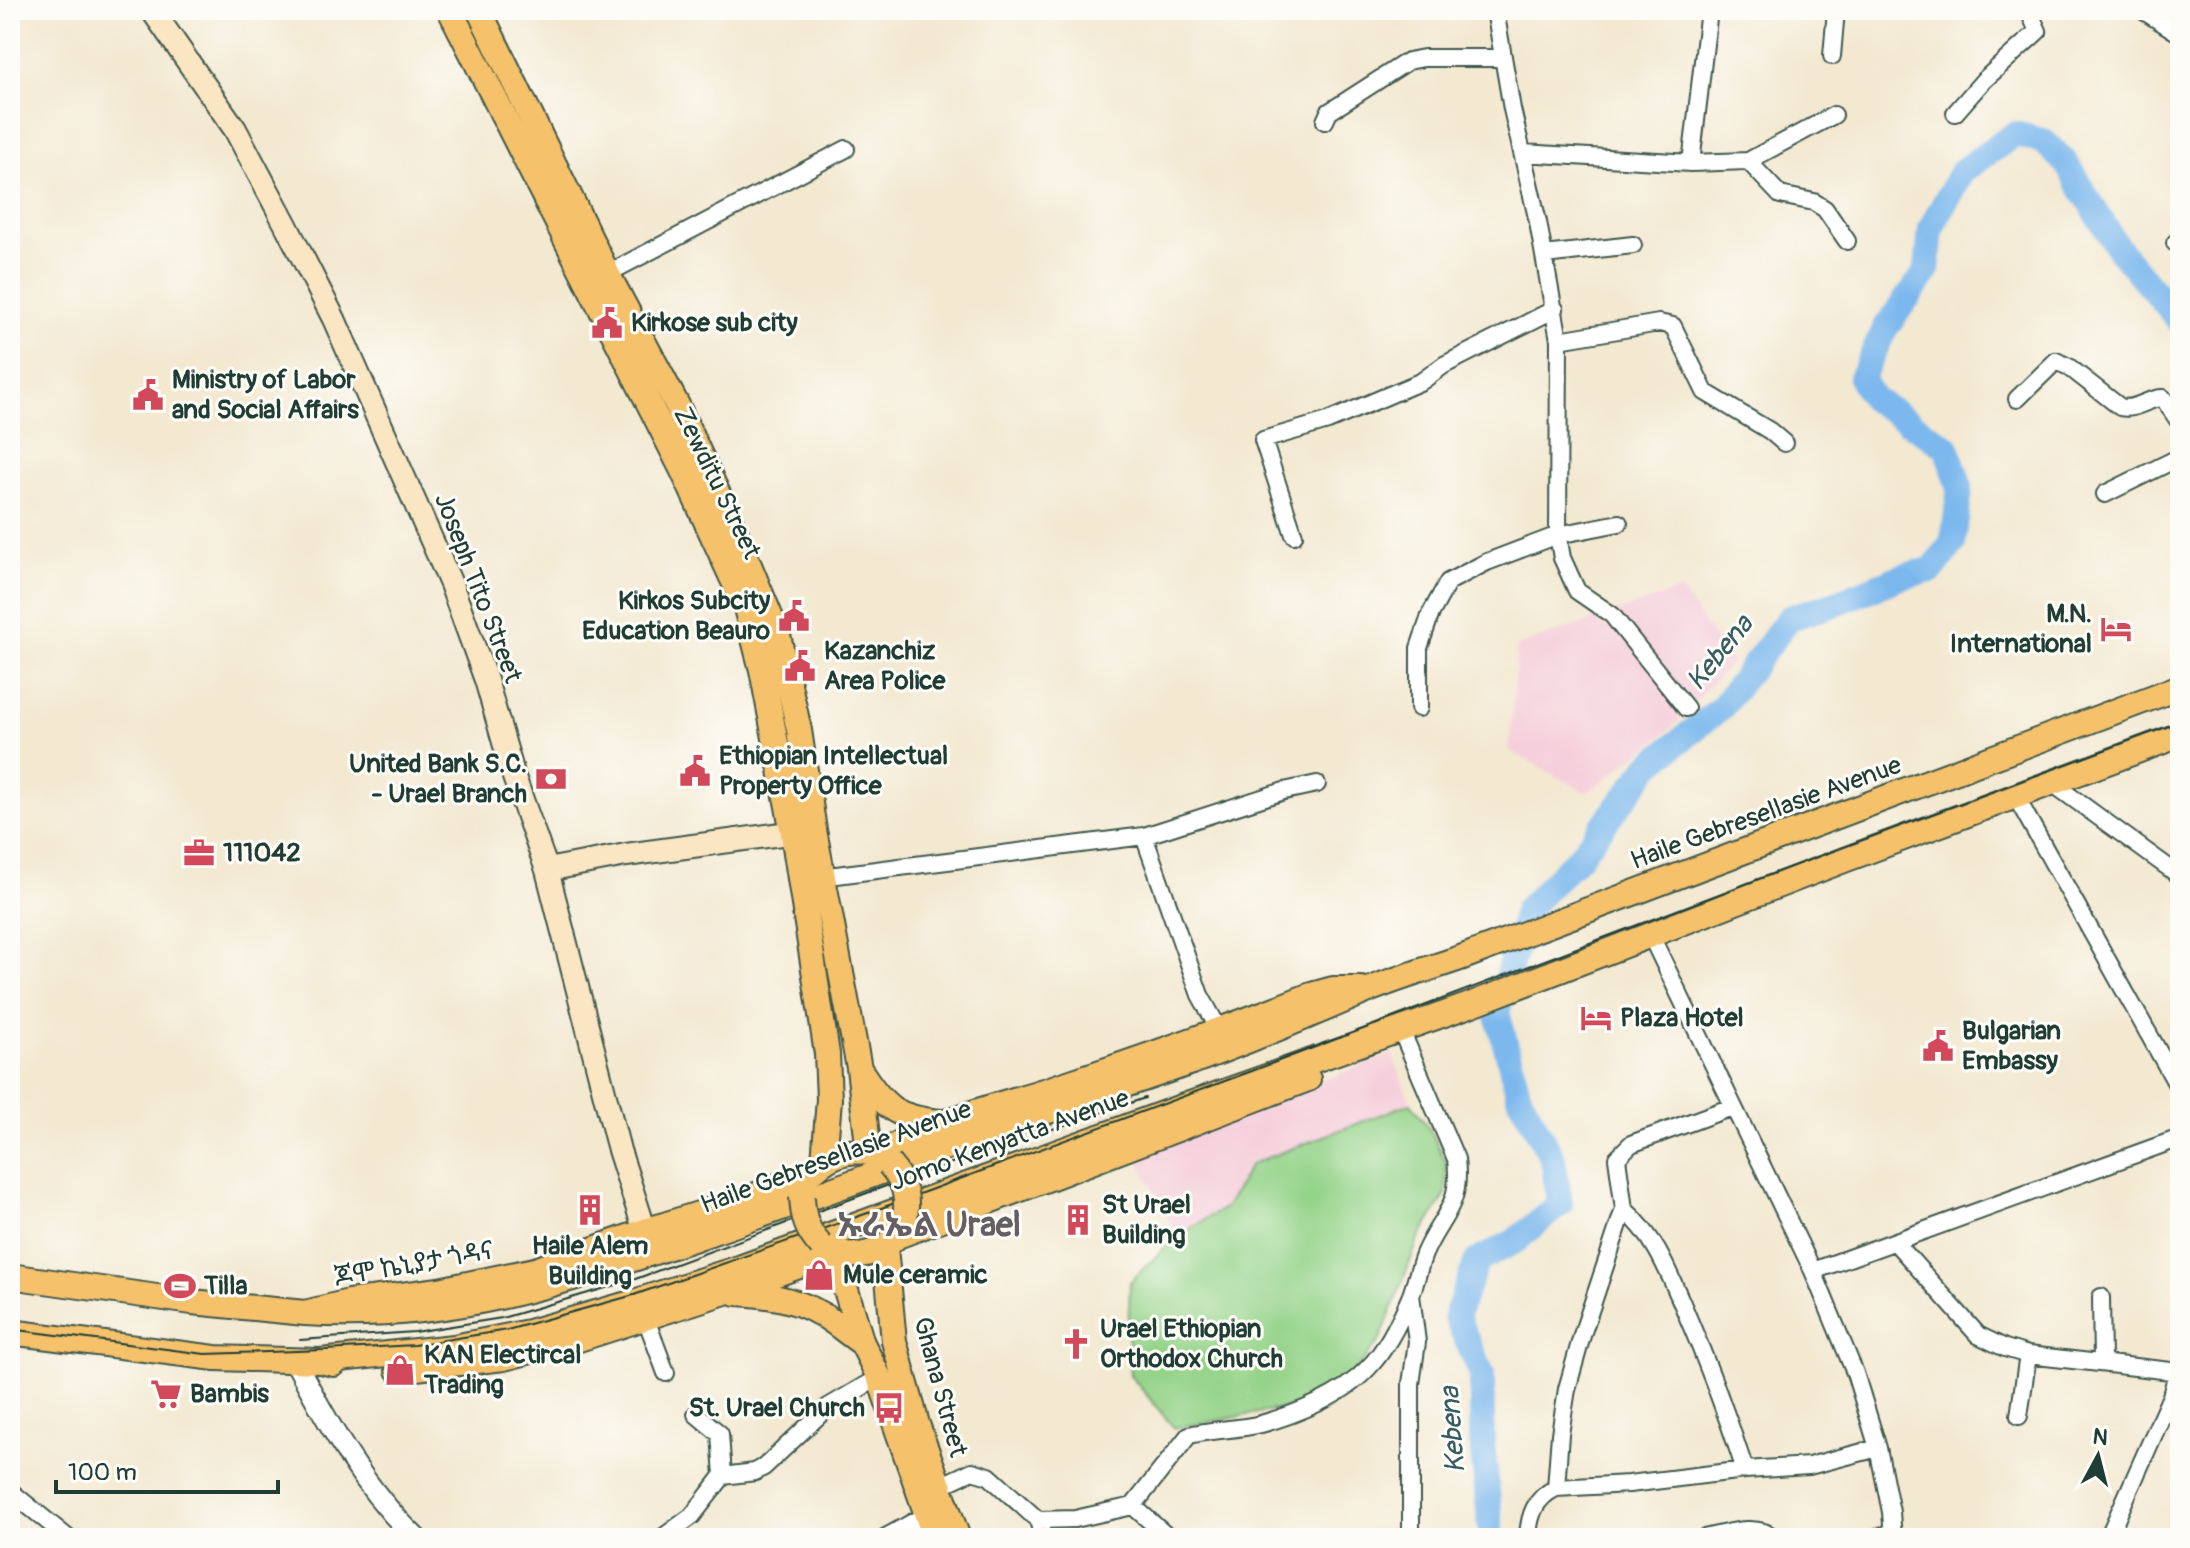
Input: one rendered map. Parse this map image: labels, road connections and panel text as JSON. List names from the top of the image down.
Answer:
{
  "streets": {
    "main road": [
      "Zewditu Street",
      "Joseph Tito Street",
      "Haile Gebresellasie Avenue",
      "Jomo Kenyatta Avenue",
      "ጆሞ ኬኒያታ ጎዳና",
      "Ghana Street"
    ]
  },
  "crossings": [
    ["Zewditu Street", "Haile Gebresellasie Avenue"],
    ["Zewditu Street", "ጆሞ ኬኒያታ ጎዳና"],
    ["Zewditu Street", "Ghana Street"],
    ["Joseph Tito Street", "ጆሞ ኬኒያታ ጎዳና"],
    ["Haile Gebresellasie Avenue", "ጆሞ ኬኒያታ ጎዳና"],
    ["Haile Gebresellasie Avenue", "Ghana Street"],
    ["ጆሞ ኬኒያታ ጎዳና", "Ghana Street"]
  ],
  "districts": ["ኡራኤል Urael"],
  "water": ["Kebena"],
  "places": {
    "public building": [
      "Kirkose sub city",
      "Ministry of Labor and Social Affairs",
      "Kirkos Subcity Education Beauro",
      "Kazanchiz Area Police",
      "Ethiopian Intellectual Property Office",
      "Bulgarian Embassy"
    ],
    "hotel": ["M.N. International", "Plaza Hotel"],
    "bank": ["United Bank S.C. - Urael Branch"],
    "office": ["111042"],
    "building": ["Haile Alem Building", "St Urael Building"],
    "shop": ["Mule ceramic", "KAN Electircal Trading"],
    "sports": ["Tilla"],
    "church": ["Urael Ethiopian Orthodox Church"],
    "supermarket": ["Bambis"],
    "bus stop": ["St. Urael Church"]
  },
  "scale_bar": "100 m",
  "north": "top"
}
